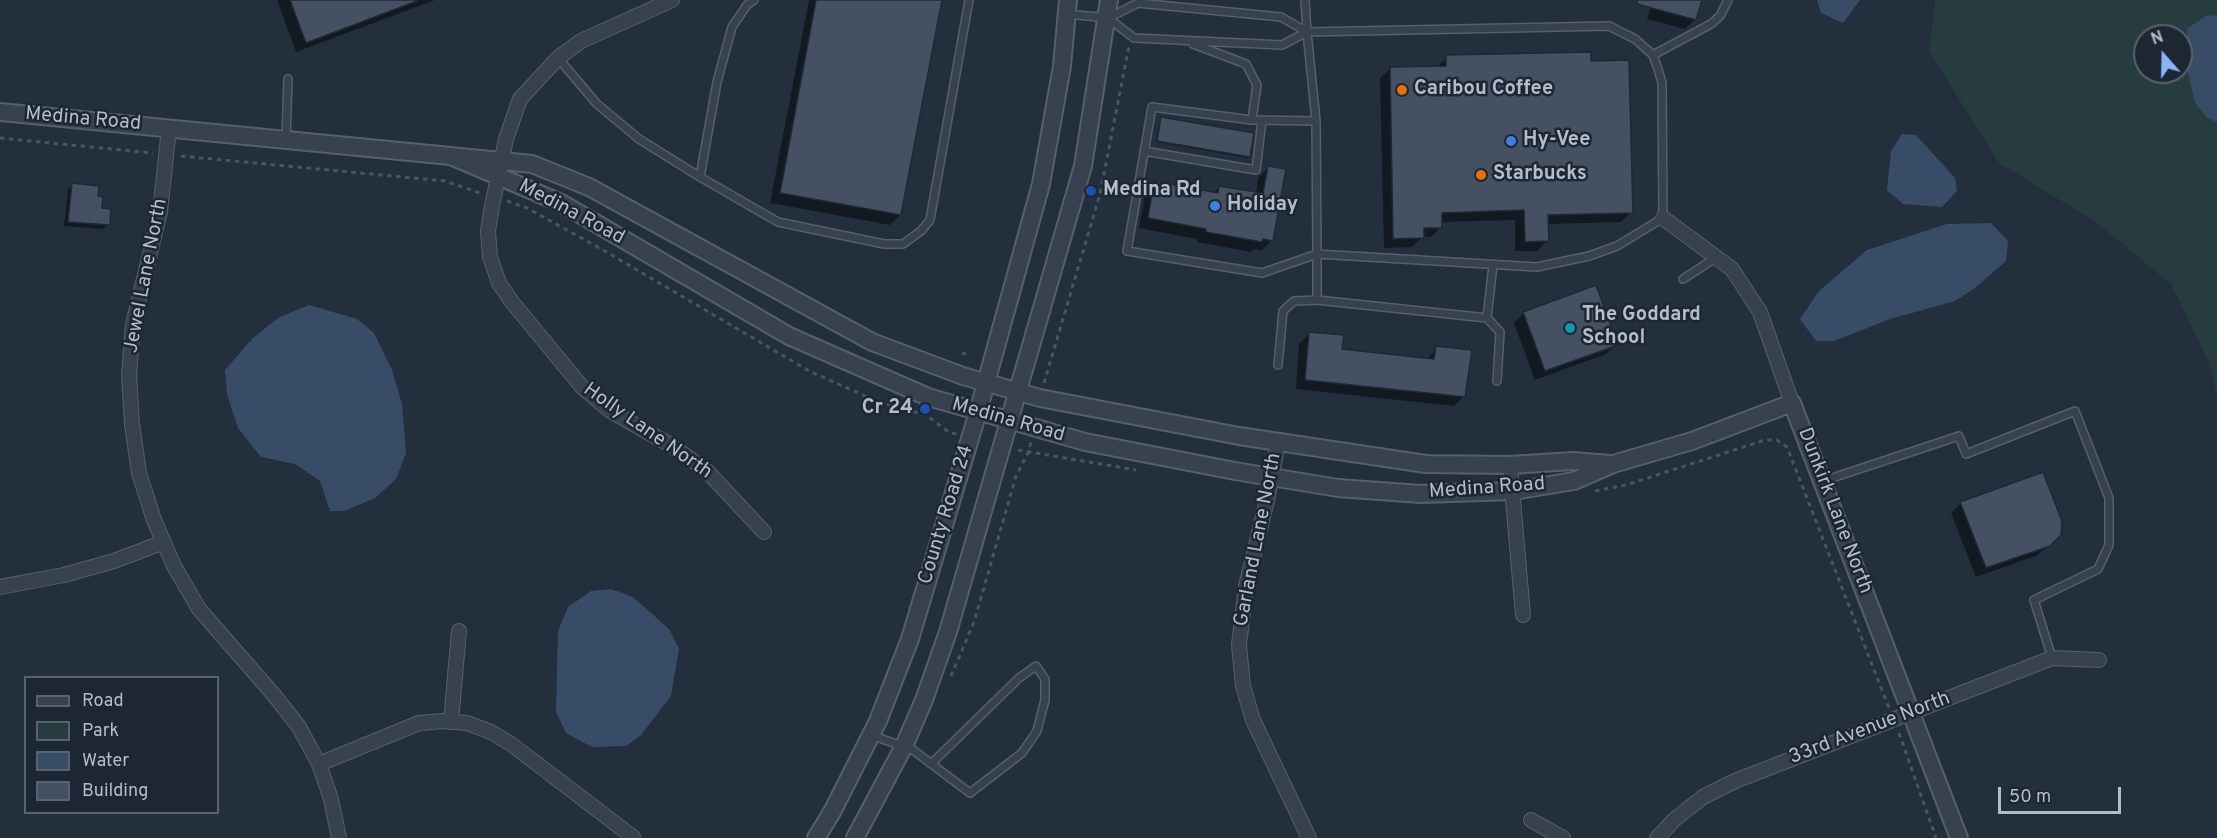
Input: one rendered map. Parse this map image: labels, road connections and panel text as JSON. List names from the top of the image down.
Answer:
{
  "streets": {
    "street": [
      "Medina Road",
      "Jewel Lane North",
      "Holly Lane North",
      "Dunkirk Lane North",
      "County Road 24",
      "Garland Lane North",
      "33rd Avenue North"
    ]
  },
  "crossings": [
    ["Medina Road", "Jewel Lane North"],
    ["Medina Road", "Holly Lane North"],
    ["Medina Road", "Dunkirk Lane North"],
    ["Medina Road", "County Road 24"],
    ["Medina Road", "Garland Lane North"],
    ["Dunkirk Lane North", "33rd Avenue North"]
  ],
  "places": [
    "Caribou Coffee",
    "Hy-Vee",
    "Starbucks",
    "Medina Rd",
    "Holiday",
    "The Goddard School",
    "Cr 24"
  ],
  "legend": [
    "Road",
    "Park",
    "Water",
    "Building"
  ],
  "scale_bar": "50 m",
  "north": "top"
}
